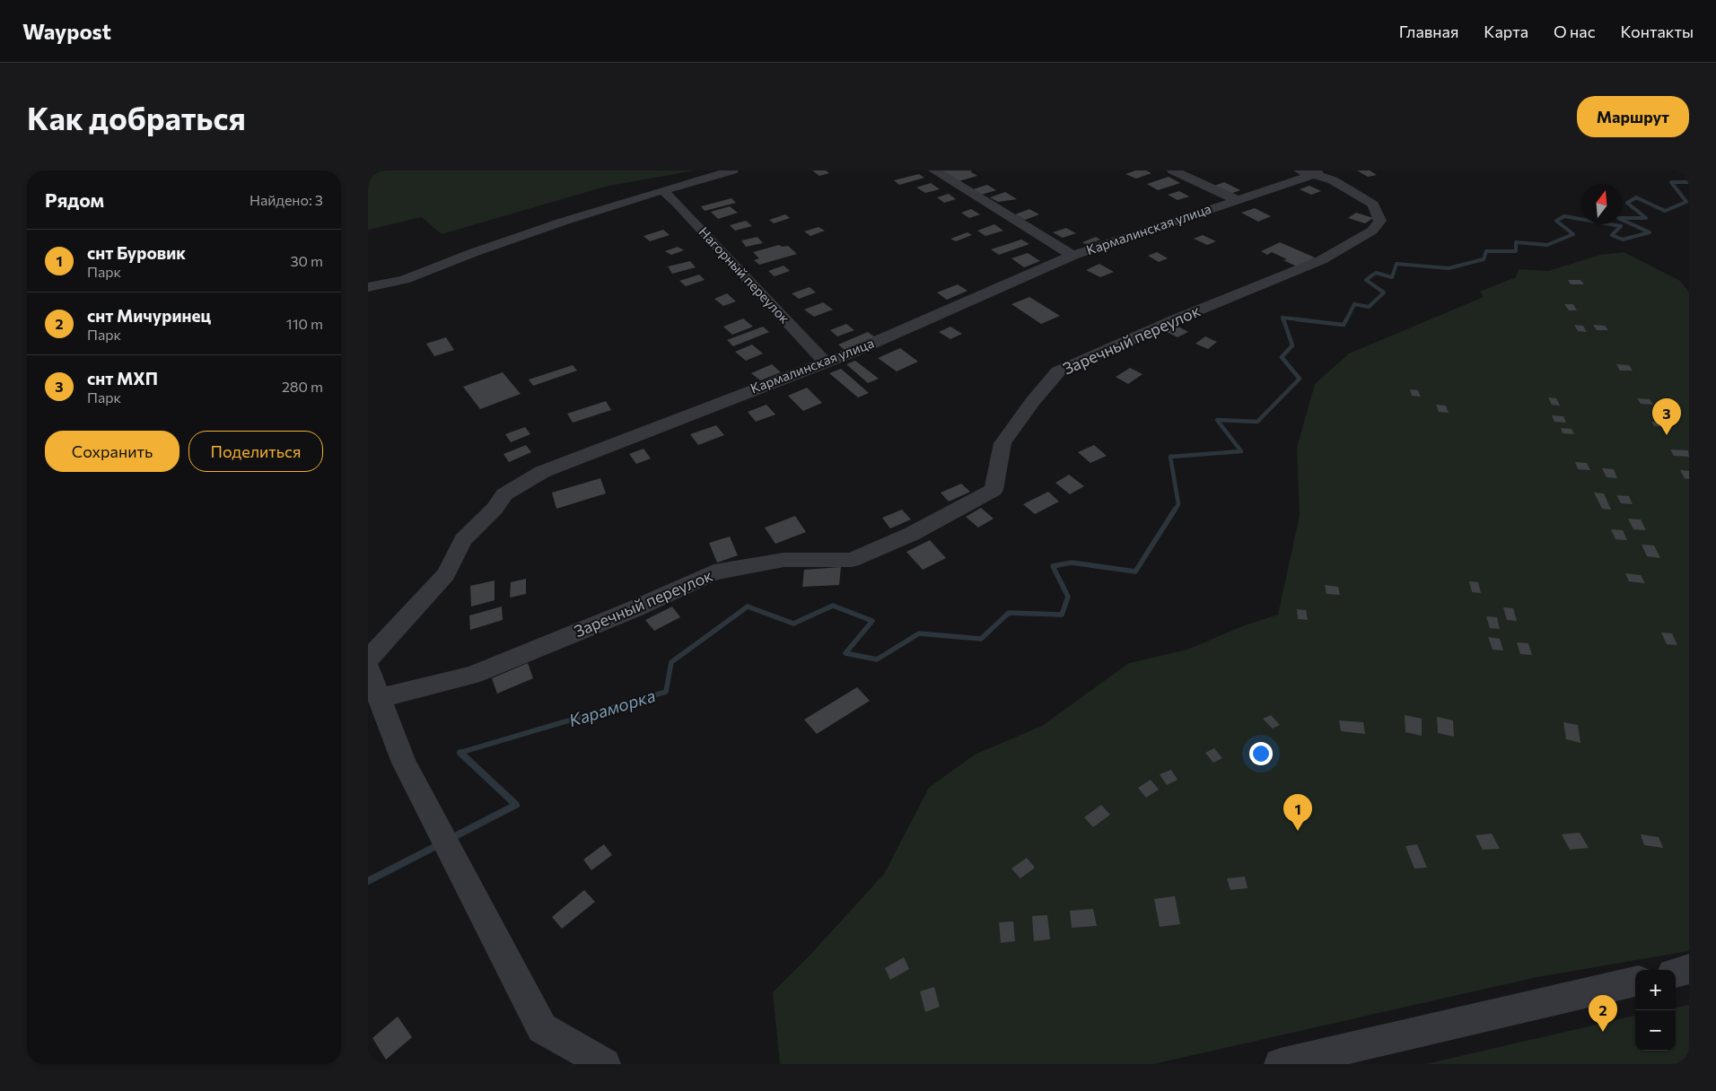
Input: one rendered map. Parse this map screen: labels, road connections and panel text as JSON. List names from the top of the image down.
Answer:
{
  "streets": {
    "street": ["Кармалинская улица", "Нагорный переулок", "Заречный переулок"]
  },
  "crossings": [
    ["Кармалинская улица", "Нагорный переулок"],
    ["Кармалинская улица", "Заречный переулок"]
  ],
  "water": ["Караморка"],
  "north": "top",
  "page": {
    "header": "Waypost",
    "nav": [
      "Главная",
      "Карта",
      "О нас",
      "Контакты"
    ],
    "buttons": [
      "Маршрут",
      ["Сохранить", "Поделиться"]
    ],
    "title": "Как добраться",
    "heading": ["Рядом", "Найдено: 3"],
    "list": [
      {
        "mark": "1",
        "name": "снт Буровик",
        "note": "Парк",
        "value": "30 m"
      },
      {
        "mark": "2",
        "name": "снт Мичуринец",
        "note": "Парк",
        "value": "110 m"
      },
      {
        "mark": "3",
        "name": "снт МХП",
        "note": "Парк",
        "value": "280 m"
      }
    ],
    "pins": ["3", "1", "2"],
    "map_buttons": ["+", "−"]
  }
}
